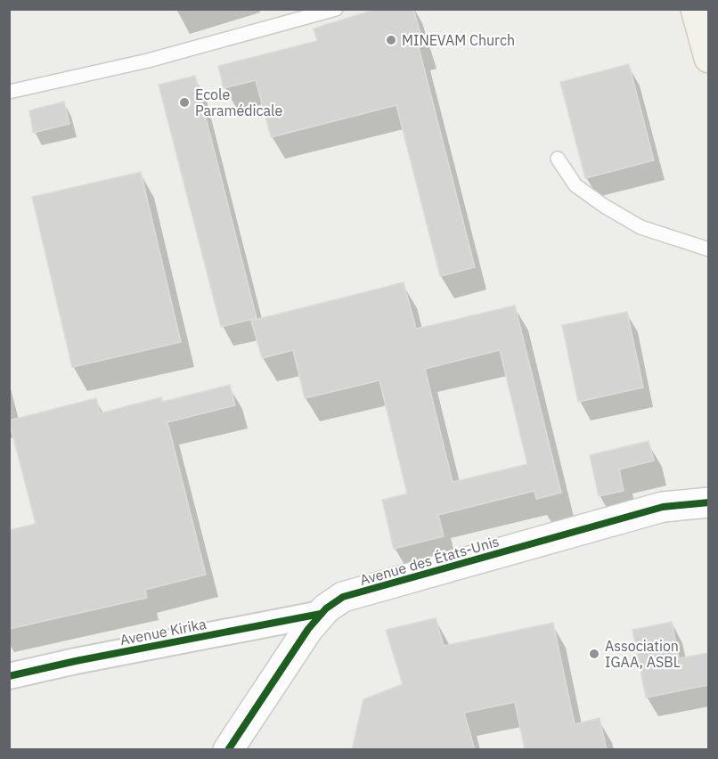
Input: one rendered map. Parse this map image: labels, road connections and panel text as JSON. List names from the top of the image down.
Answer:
{
  "streets": {
    "street": ["Avenue des États-Unis", "Avenue Kirika"]
  },
  "crossings": [
    ["Avenue des États-Unis", "Avenue Kirika"]
  ],
  "places": ["MINEVAM Church", "Ecole Paramédicale", "Association IGAA, ASBL"]
}
